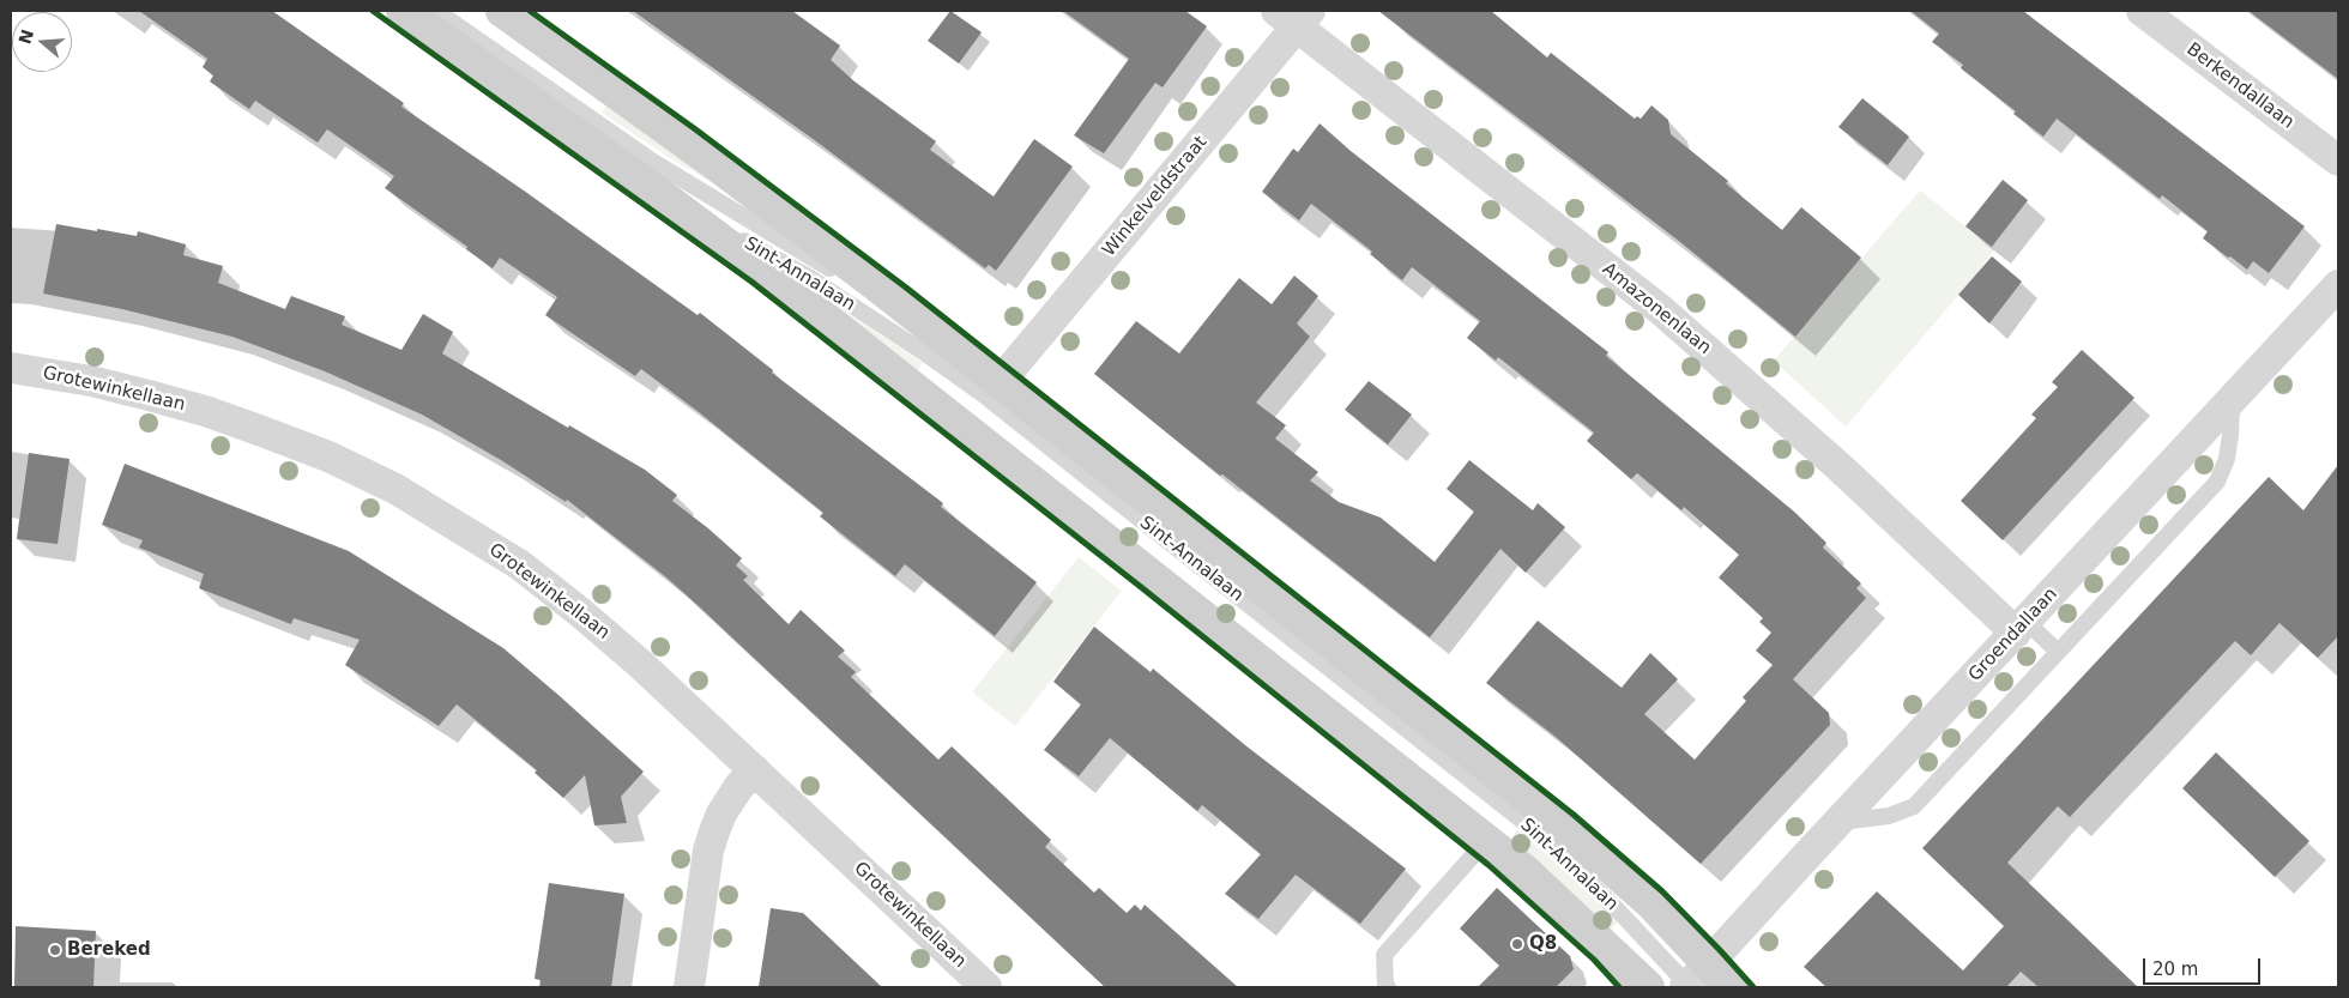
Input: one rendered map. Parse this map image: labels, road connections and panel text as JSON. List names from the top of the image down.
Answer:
{
  "streets": {
    "main road": ["Sint-Annalaan"],
    "street": [
      "Berkendallaan",
      "Winkelveldstraat",
      "Amazonenlaan",
      "Grotewinkellaan",
      "Groendallaan"
    ]
  },
  "crossings": [
    ["Winkelveldstraat", "Sint-Annalaan"],
    ["Winkelveldstraat", "Amazonenlaan"],
    ["Sint-Annalaan", "Groendallaan"],
    ["Amazonenlaan", "Groendallaan"]
  ],
  "places": ["Q8", "Bereked"],
  "scale_bar": "20 m",
  "north": "left"
}
